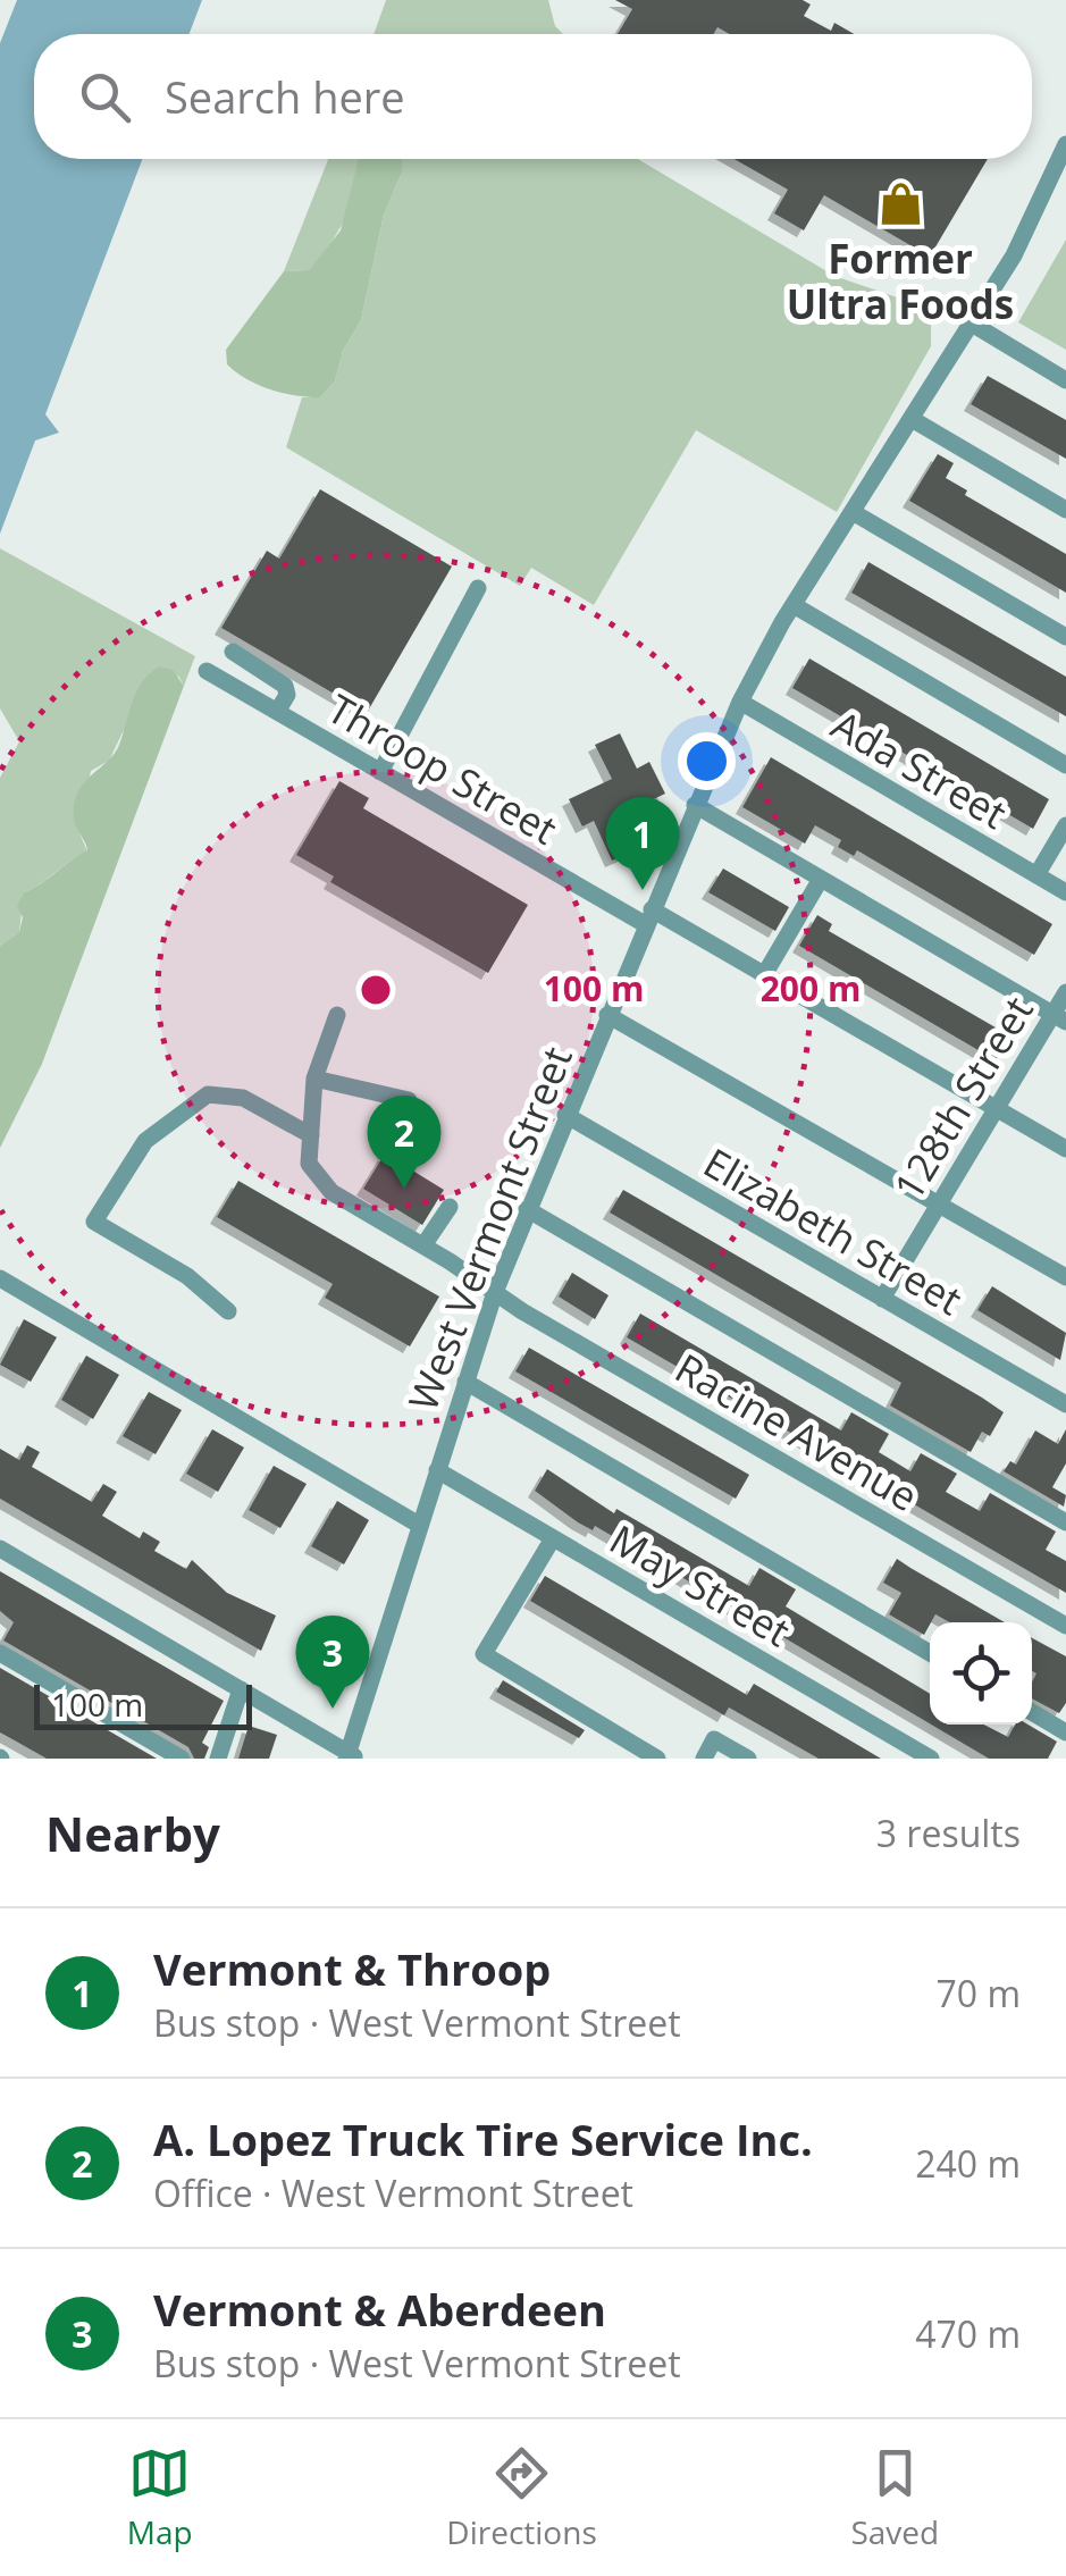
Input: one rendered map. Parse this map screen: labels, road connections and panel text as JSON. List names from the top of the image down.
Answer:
{
  "streets": {
    "street": [
      "Throop Street",
      "Ada Street",
      "128th Street",
      "West Vermont Street",
      "Elizabeth Street",
      "Racine Avenue",
      "May Street"
    ]
  },
  "crossings": [
    ["Throop Street", "128th Street"],
    ["Throop Street", "West Vermont Street"],
    ["Ada Street", "West Vermont Street"],
    ["128th Street", "Elizabeth Street"],
    ["West Vermont Street", "Elizabeth Street"],
    ["West Vermont Street", "Racine Avenue"],
    ["West Vermont Street", "May Street"]
  ],
  "places": {
    "shop": ["Former Ultra Foods"]
  },
  "scale_bar": "100 m",
  "page": {
    "search": "Search here",
    "pins": ["1", "2", "3"],
    "scale": "100 m",
    "heading": ["Nearby", "3 results"],
    "list": [
      {
        "mark": "1",
        "name": "Vermont & Throop",
        "note": "Bus stop · West Vermont Street",
        "value": "70 m"
      },
      {
        "mark": "2",
        "name": "A. Lopez Truck Tire Service Inc.",
        "note": "Office · West Vermont Street",
        "value": "240 m"
      },
      {
        "mark": "3",
        "name": "Vermont & Aberdeen",
        "note": "Bus stop · West Vermont Street",
        "value": "470 m"
      }
    ],
    "nav": ["Map", "Directions", "Saved"]
  },
  "rings": ["100 m", "200 m"]
}
